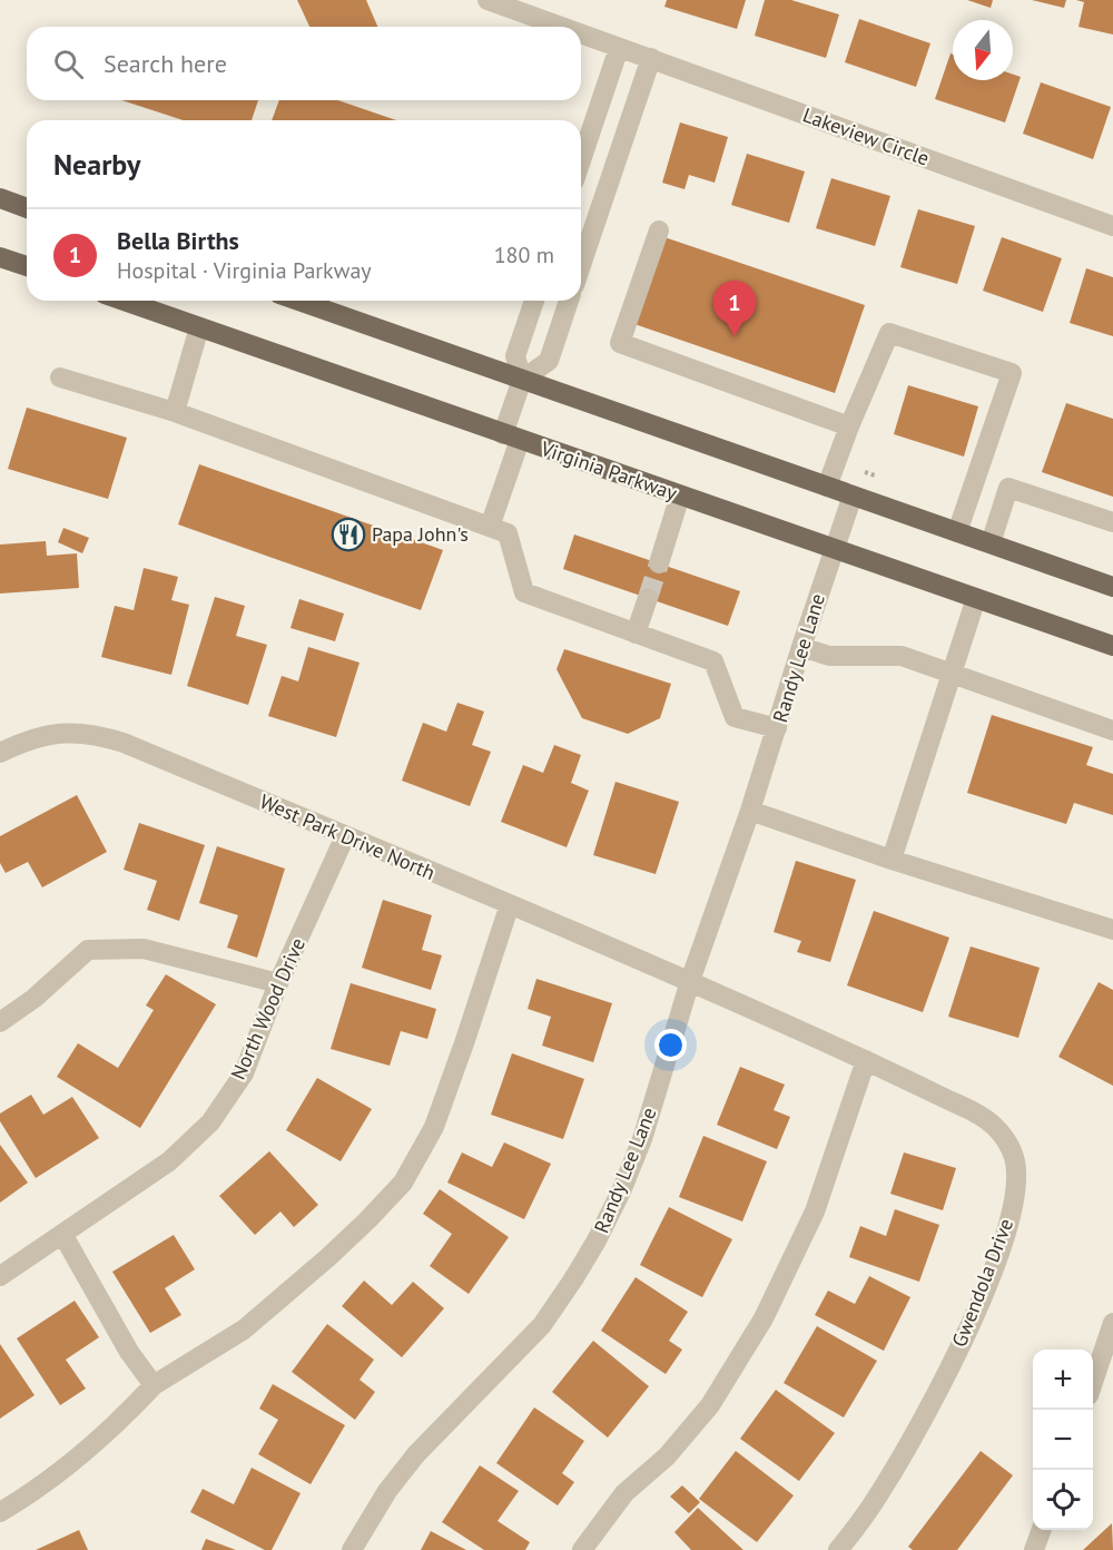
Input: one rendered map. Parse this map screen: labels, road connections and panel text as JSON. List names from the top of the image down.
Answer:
{
  "streets": {
    "main road": ["Virginia Parkway"],
    "street": [
      "Lakeview Circle",
      "Randy Lee Lane",
      "West Park Drive North",
      "North Wood Drive",
      "Gwendola Drive"
    ]
  },
  "crossings": [
    ["Virginia Parkway", "Randy Lee Lane"],
    ["Randy Lee Lane", "West Park Drive North"],
    ["Randy Lee Lane", "Gwendola Drive"],
    ["West Park Drive North", "North Wood Drive"],
    ["West Park Drive North", "Gwendola Drive"]
  ],
  "places": {
    "restaurant": ["Papa John's"]
  },
  "north": "bottom",
  "page": {
    "search": "Search here",
    "heading": "Nearby",
    "list": [
      {
        "mark": "1",
        "name": "Bella Births",
        "note": "Hospital · Virginia Parkway",
        "value": "180 m"
      }
    ],
    "pins": "1",
    "map_buttons": ["+", "−"]
  }
}
